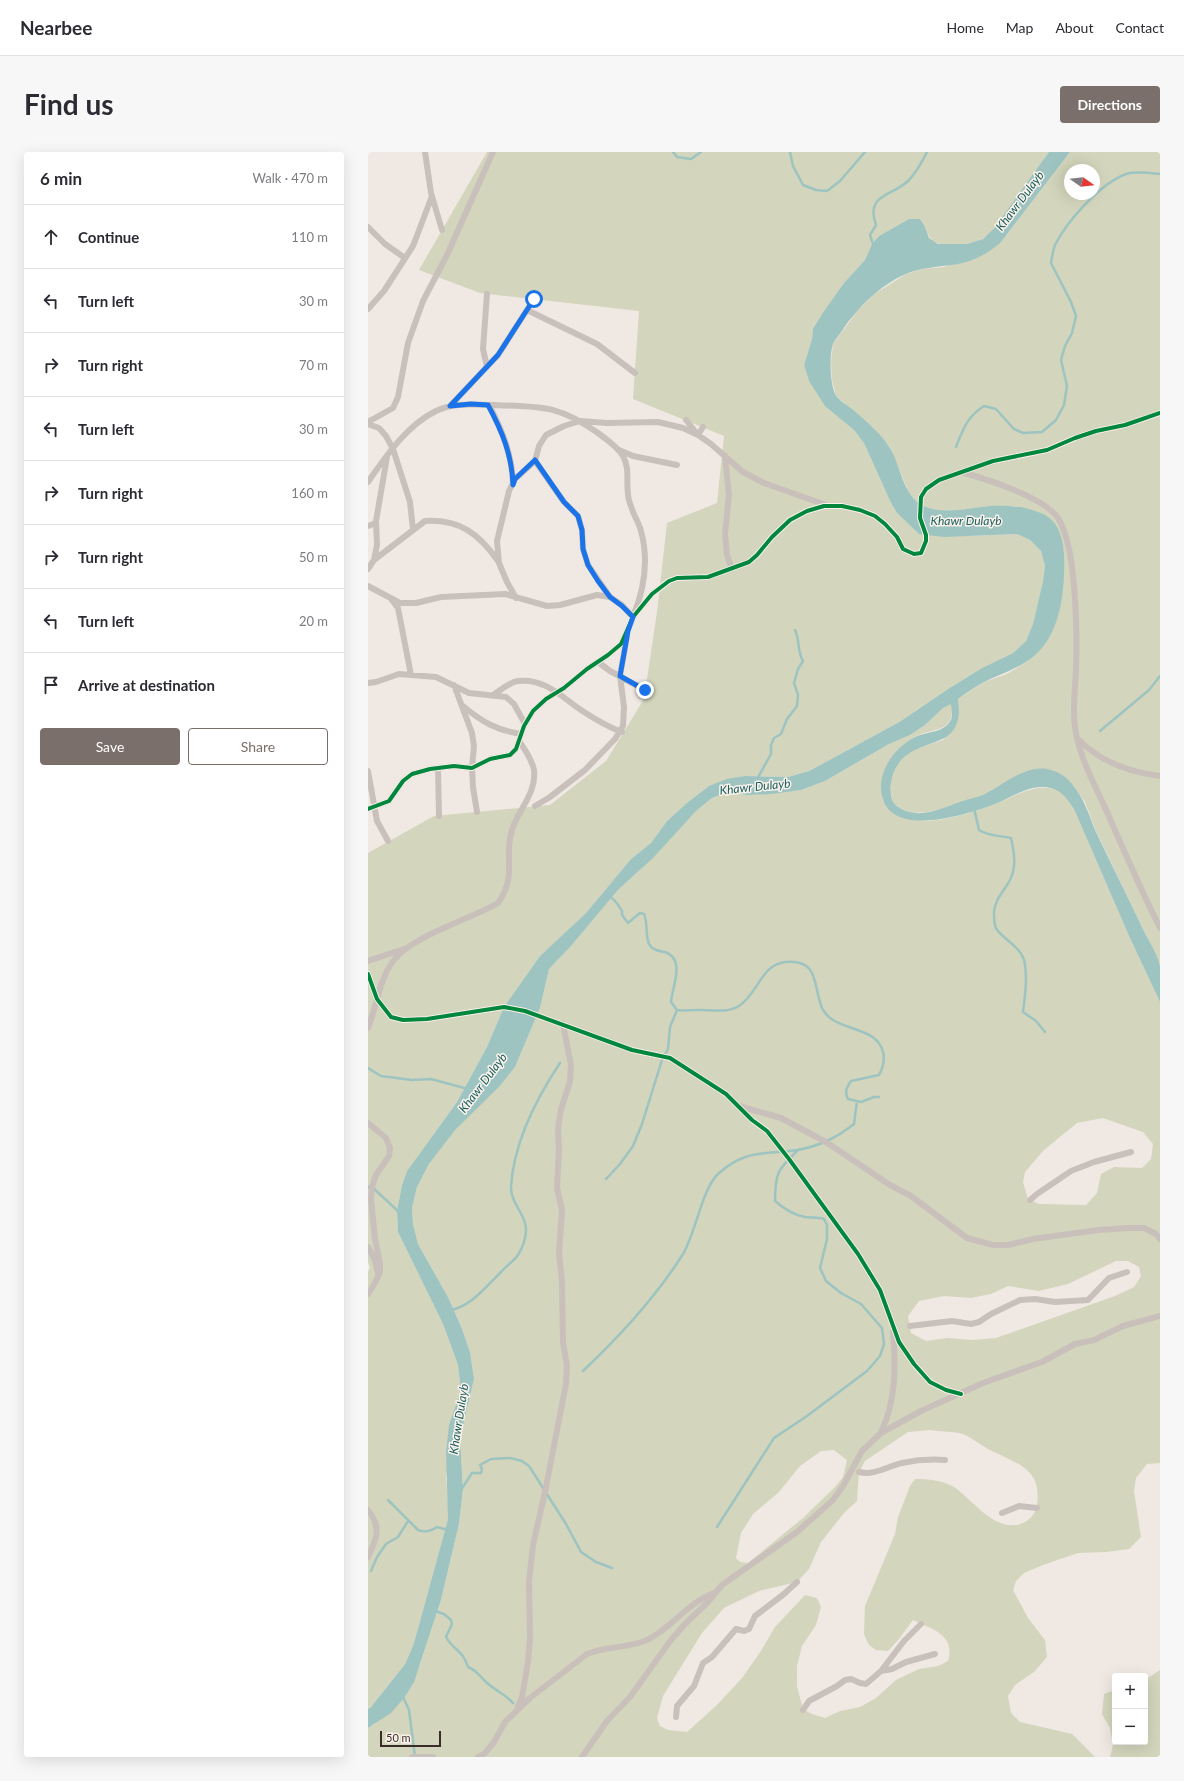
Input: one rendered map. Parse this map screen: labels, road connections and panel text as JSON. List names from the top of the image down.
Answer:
{
  "water": ["Khawr Dulayb"],
  "scale_bar": "50 m",
  "north": "right",
  "page": {
    "header": "Nearbee",
    "nav": [
      "Home",
      "Map",
      "About",
      "Contact"
    ],
    "buttons": [
      "Directions",
      ["Save", "Share"]
    ],
    "title": "Find us",
    "heading": ["6 min", "Walk · 470 m"],
    "list": [
      ["Continue", "110 m"],
      ["Turn left", "30 m"],
      ["Turn right", "70 m"],
      ["Turn left", "30 m"],
      ["Turn right", "160 m"],
      ["Turn right", "50 m"],
      ["Turn left", "20 m"],
      "Arrive at destination"
    ],
    "map_buttons": ["+", "−"],
    "scale": "50 m"
  }
}
